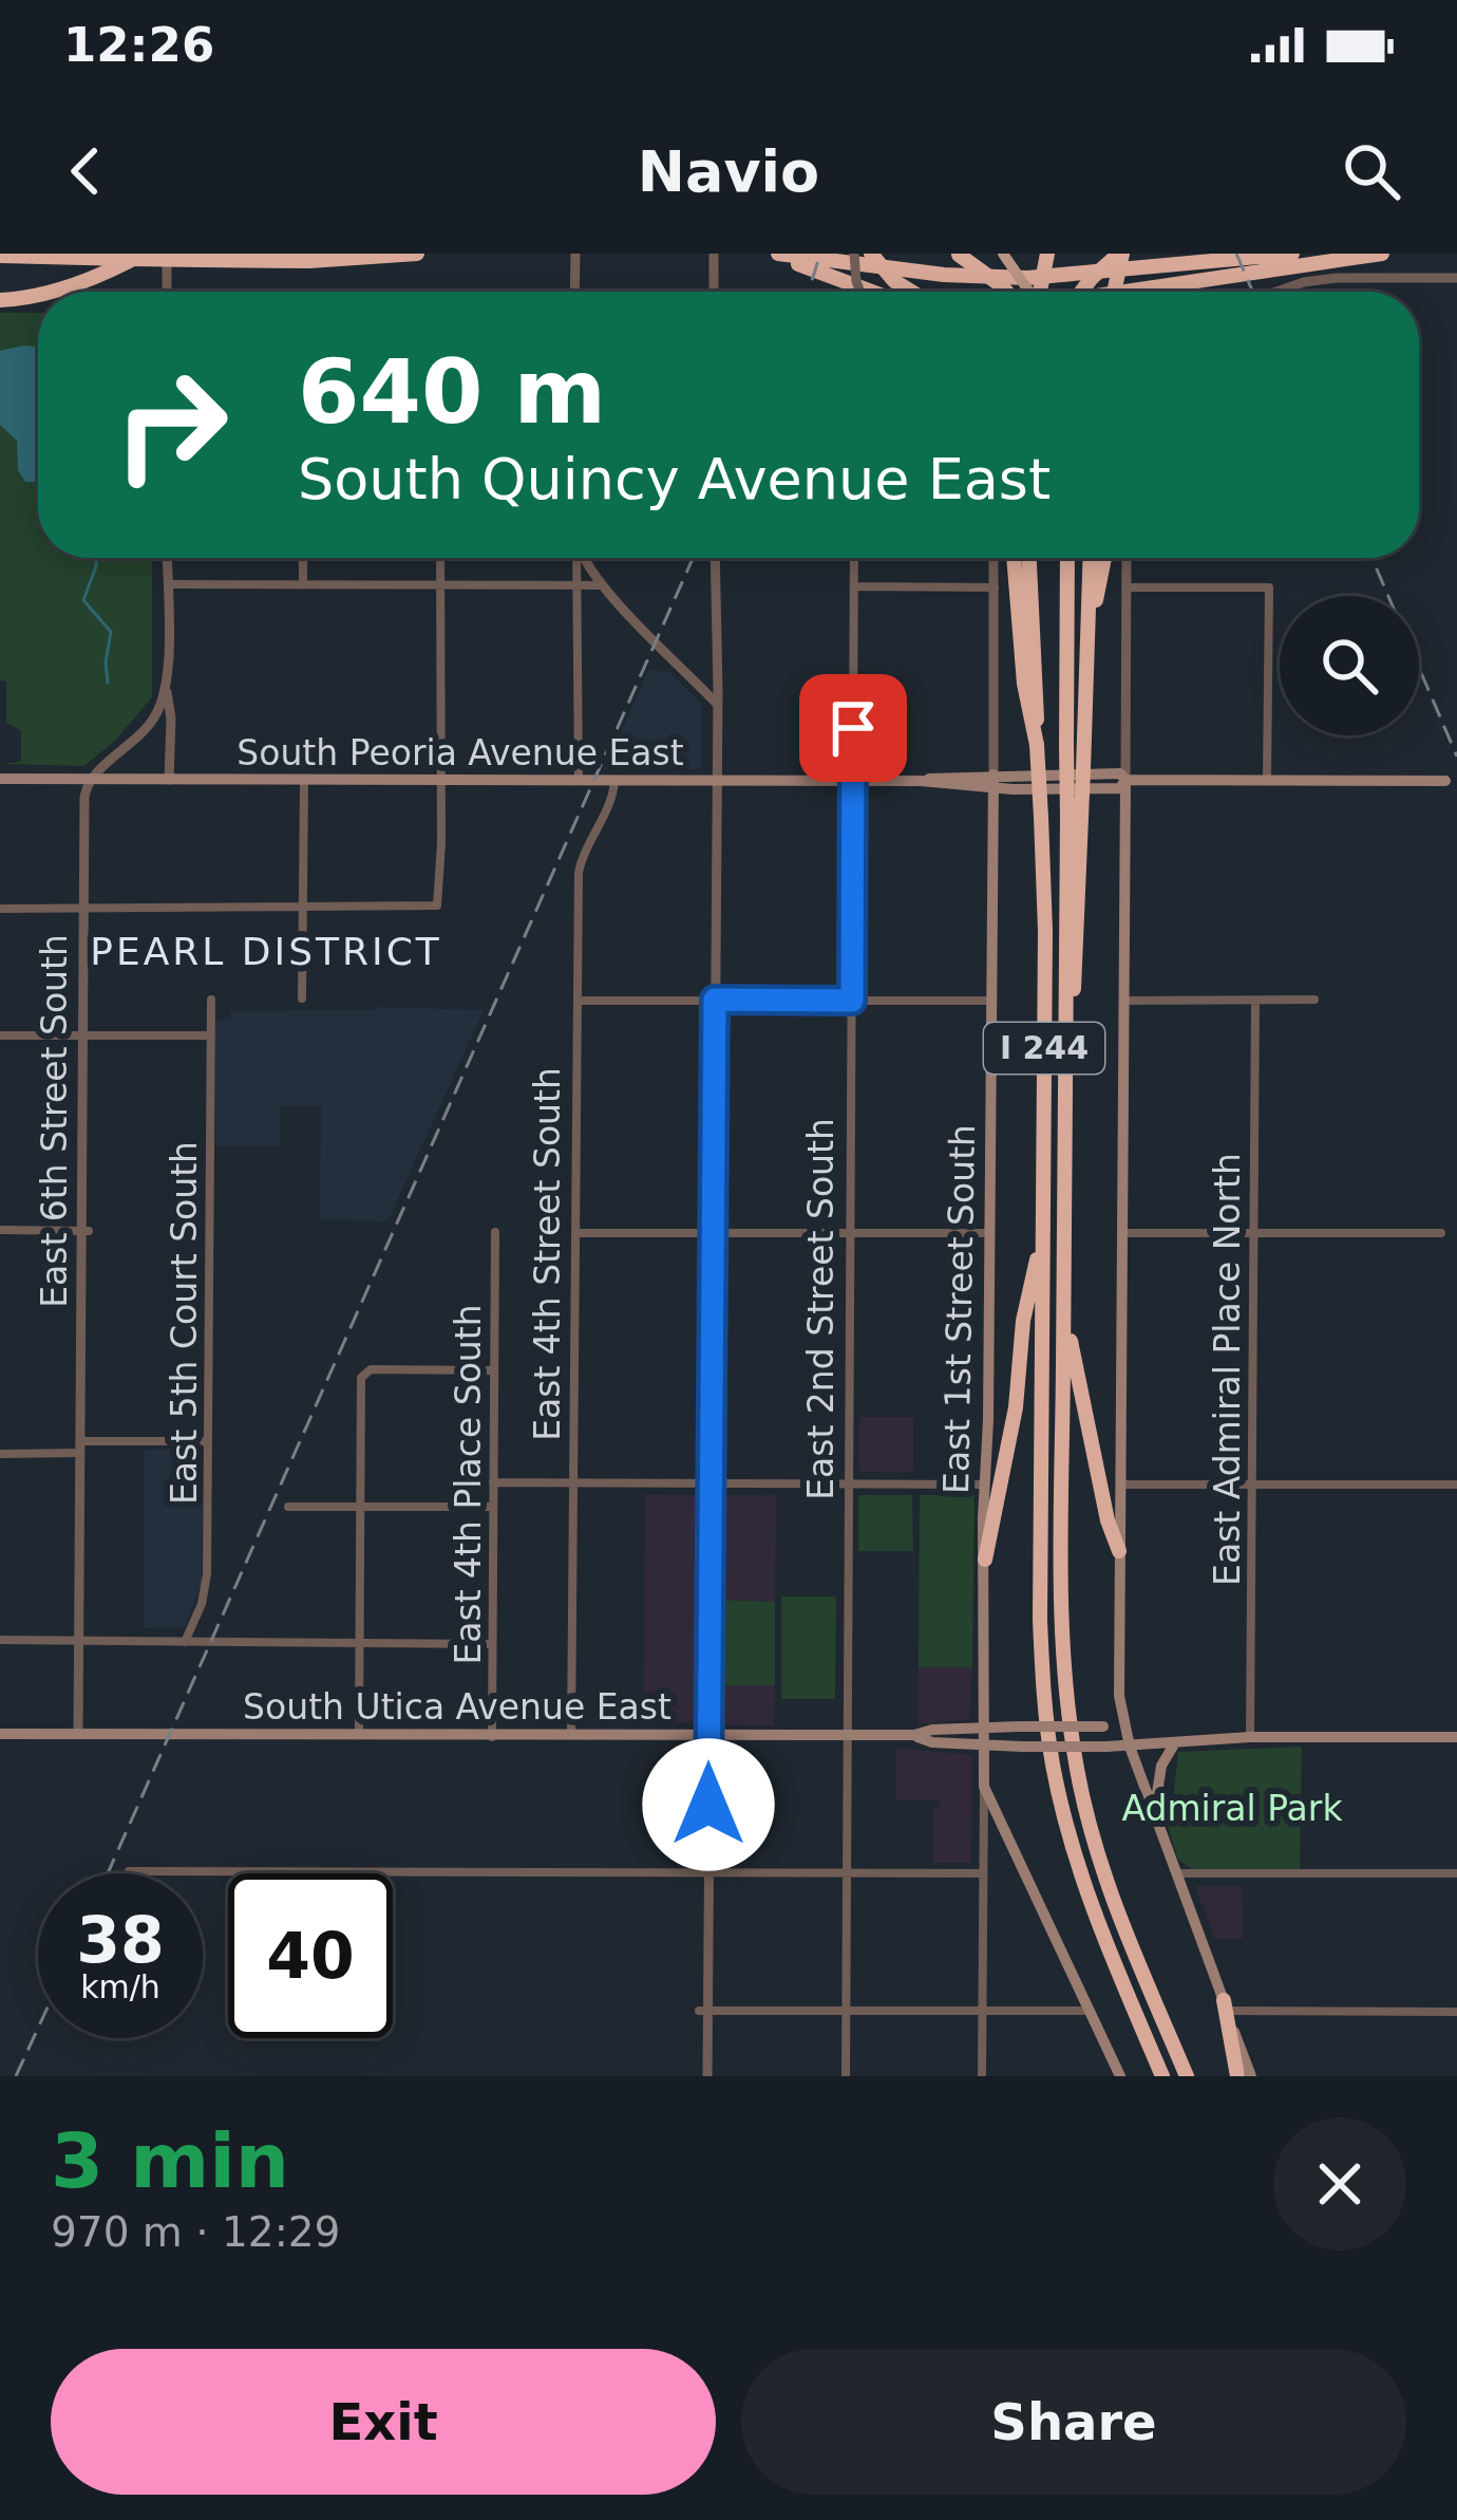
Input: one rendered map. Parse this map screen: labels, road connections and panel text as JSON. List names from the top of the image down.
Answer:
{
  "streets": {
    "highway": ["I 244"],
    "main road": ["South Peoria Avenue East", "East 1st Street South", "South Utica Avenue East"],
    "street": [
      "East 6th Street South",
      "East 4th Street South",
      "East 2nd Street South",
      "East 5th Court South",
      "East Admiral Place North",
      "East 4th Place South"
    ]
  },
  "crossings": [
    ["South Peoria Avenue East", "East 6th Street South"],
    ["South Peoria Avenue East", "East 4th Street South"],
    ["South Peoria Avenue East", "East 2nd Street South"],
    ["South Peoria Avenue East", "East 1st Street South"],
    ["East 6th Street South", "South Utica Avenue East"],
    ["East 4th Street South", "South Utica Avenue East"],
    ["East 2nd Street South", "South Utica Avenue East"],
    ["East 1st Street South", "South Utica Avenue East"],
    ["East Admiral Place North", "South Utica Avenue East"],
    ["East 4th Place South", "South Utica Avenue East"]
  ],
  "districts": ["PEARL DISTRICT"],
  "parks": ["Admiral Park"],
  "page": {
    "status": "12:26",
    "header": "Navio",
    "turn": ["640 m", "South Quincy Avenue East"],
    "speed": "38 km/h",
    "limit": "40",
    "heading": ["3 min", "970 m · 12:29"],
    "buttons": ["Exit", "Share"]
  }
}
